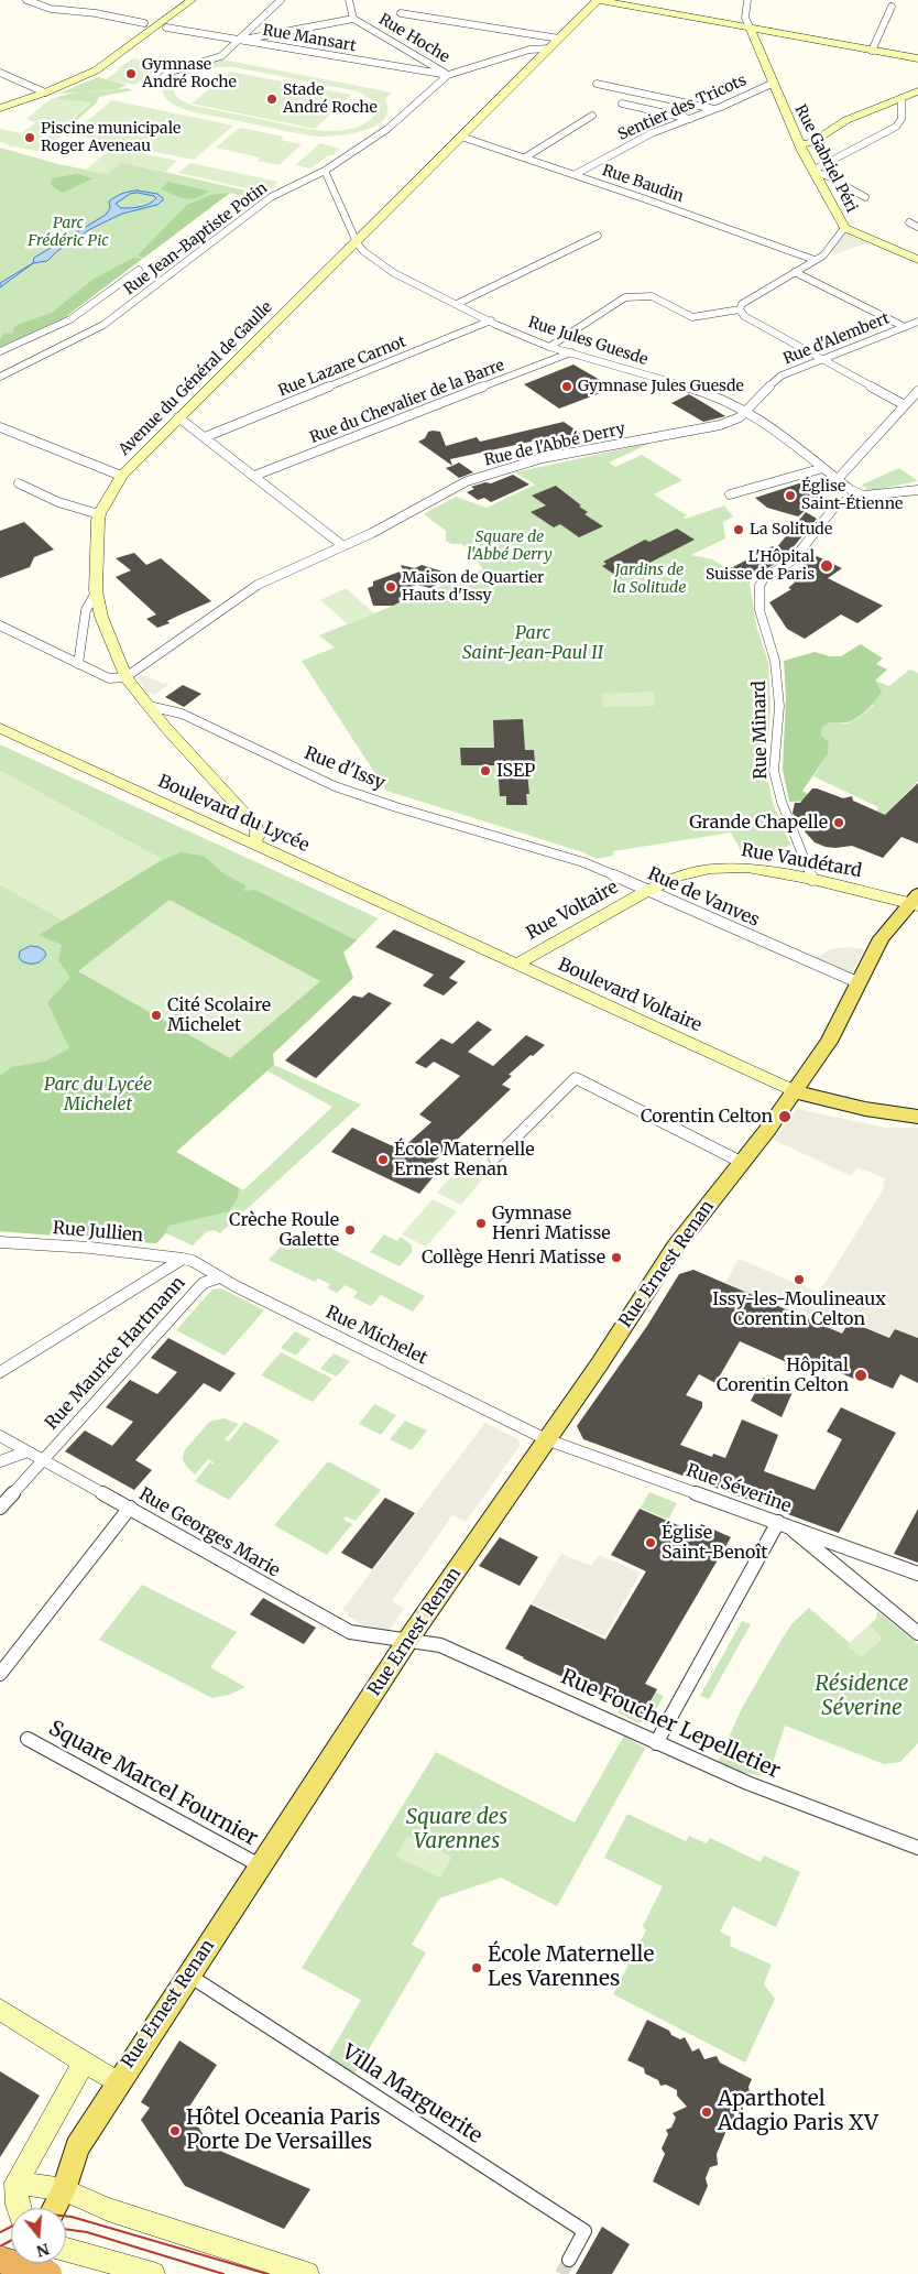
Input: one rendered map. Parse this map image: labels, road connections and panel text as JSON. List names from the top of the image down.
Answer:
{
  "streets": {
    "main road": [
      "Rue Gabriel Péri",
      "Avenue du Général de Gaulle",
      "Boulevard du Lycée",
      "Rue Vaudétard",
      "Rue Voltaire",
      "Boulevard Voltaire",
      "Rue Ernest Renan"
    ],
    "street": [
      "Rue Mansart",
      "Rue Hoche",
      "Sentier des Tricots",
      "Rue Baudin",
      "Rue Jean-Baptiste Potin",
      "Rue d'Alembert",
      "Rue Jules Guesde",
      "Rue Lazare Carnot",
      "Rue du Chevalier de la Barre",
      "Rue de l'Abbé Derry",
      "Rue Minard",
      "Rue d'Issy",
      "Rue de Vanves",
      "Rue Jullien",
      "Rue Michelet",
      "Rue Maurice Hartmann",
      "Rue Séverine",
      "Rue Georges Marie",
      "Rue Foucher Lepelletier",
      "Square Marcel Fournier",
      "Villa Marguerite"
    ]
  },
  "crossings": [
    ["Rue Mansart", "Rue Hoche"],
    ["Rue Mansart", "Rue Jean-Baptiste Potin"],
    ["Rue Hoche", "Rue Jean-Baptiste Potin"],
    ["Sentier des Tricots", "Rue Gabriel Péri"],
    ["Sentier des Tricots", "Rue Baudin"],
    ["Rue Baudin", "Avenue du Général de Gaulle"],
    ["Rue Jean-Baptiste Potin", "Rue Jules Guesde"],
    ["Rue Jean-Baptiste Potin", "Avenue du Général de Gaulle"],
    ["Rue d'Alembert", "Rue Jules Guesde"],
    ["Rue d'Alembert", "Rue de l'Abbé Derry"],
    ["Rue Jules Guesde", "Rue Lazare Carnot"],
    ["Rue Jules Guesde", "Avenue du Général de Gaulle"],
    ["Rue Jules Guesde", "Rue du Chevalier de la Barre"],
    ["Rue Jules Guesde", "Rue de l'Abbé Derry"],
    ["Rue Jules Guesde", "Rue Minard"],
    ["Avenue du Général de Gaulle", "Rue de l'Abbé Derry"],
    ["Avenue du Général de Gaulle", "Rue d'Issy"],
    ["Avenue du Général de Gaulle", "Boulevard du Lycée"],
    ["Rue Minard", "Rue Vaudétard"],
    ["Rue d'Issy", "Rue de Vanves"],
    ["Boulevard du Lycée", "Boulevard Voltaire"],
    ["Rue Vaudétard", "Rue de Vanves"],
    ["Rue Vaudétard", "Rue Voltaire"],
    ["Rue Vaudétard", "Rue Ernest Renan"],
    ["Rue de Vanves", "Rue Voltaire"],
    ["Rue de Vanves", "Rue Ernest Renan"],
    ["Rue Voltaire", "Boulevard Voltaire"],
    ["Boulevard Voltaire", "Rue Ernest Renan"],
    ["Rue Jullien", "Rue Michelet"],
    ["Rue Ernest Renan", "Rue Michelet"],
    ["Rue Ernest Renan", "Rue Séverine"],
    ["Rue Ernest Renan", "Rue Georges Marie"],
    ["Rue Ernest Renan", "Rue Foucher Lepelletier"],
    ["Rue Ernest Renan", "Square Marcel Fournier"],
    ["Rue Ernest Renan", "Villa Marguerite"],
    ["Rue Michelet", "Rue Maurice Hartmann"],
    ["Rue Michelet", "Rue Séverine"],
    ["Rue Maurice Hartmann", "Rue Georges Marie"],
    ["Rue Georges Marie", "Rue Foucher Lepelletier"]
  ],
  "parks": [
    "Parc Frédéric Pic",
    "Square de l'Abbé Derry",
    "Jardins de la Solitude",
    "Parc Saint-Jean-Paul II",
    "Parc du Lycée Michelet",
    "Résidence Séverine",
    "Square des Varennes"
  ],
  "places": [
    "Gymnase André Roche",
    "Stade André Roche",
    "Piscine municipale Roger Aveneau",
    "Gymnase Jules Guesde",
    "Église Saint-Étienne",
    "La Solitude",
    "L'Hôpital Suisse de Paris",
    "Maison de Quartier Hauts d'Issy",
    "ISEP",
    "Grande Chapelle",
    "Cité Scolaire Michelet",
    "Corentin Celton",
    "École Maternelle Ernest Renan",
    "Gymnase Henri Matisse",
    "Crèche Roule Galette",
    "Collège Henri Matisse",
    "Issy-les-Moulineaux Corentin Celton",
    "Hôpital Corentin Celton",
    "Église Saint-Benoît",
    "École Maternelle Les Varennes",
    "Aparthotel Adagio Paris XV",
    "Hôtel Oceania Paris Porte De Versailles"
  ],
  "north": "bottom"
}
